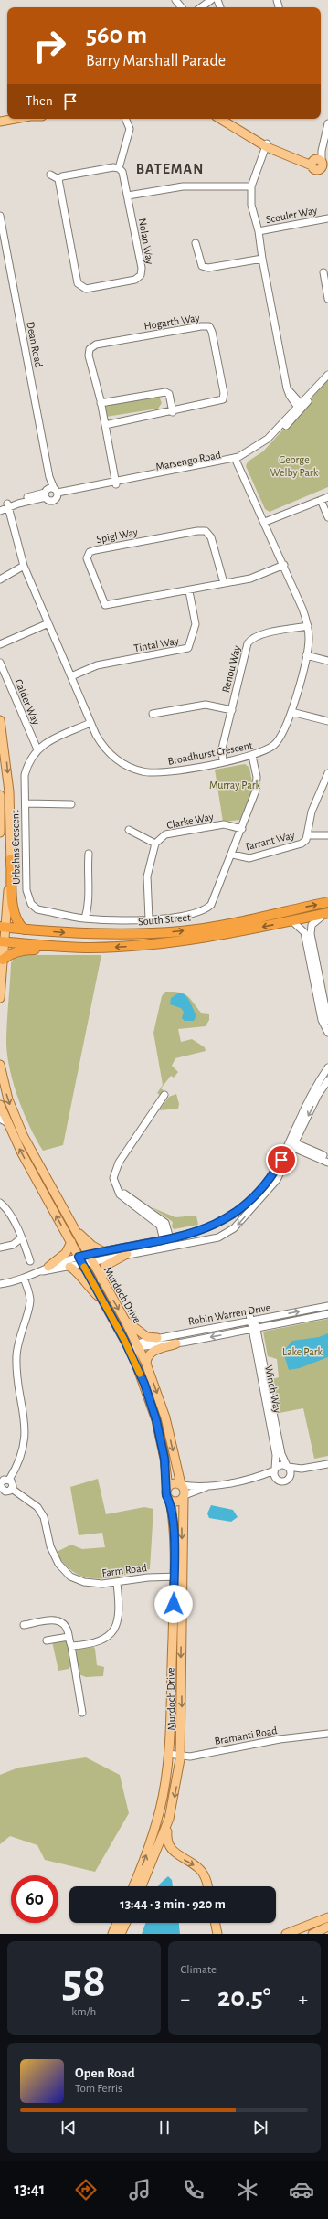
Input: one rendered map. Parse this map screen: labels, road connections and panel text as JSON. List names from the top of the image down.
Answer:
{
  "streets": {
    "highway": ["South Street"],
    "main road": ["Murdoch Drive"],
    "street": [
      "Scouler Way",
      "Nolan Way",
      "Hogarth Way",
      "Dean Road",
      "Marsengo Road",
      "Spigl Way",
      "Tintal Way",
      "Renou Way",
      "Calder Way",
      "Broadhurst Crescent",
      "Clarke Way",
      "Tarrant Way",
      "Urbahns Crescent",
      "Robin Warren Drive",
      "Winch Way",
      "Farm Road",
      "Bramanti Road"
    ]
  },
  "crossings": [
    ["Hogarth Way", "Marsengo Road"],
    ["Dean Road", "Marsengo Road"],
    ["Marsengo Road", "Broadhurst Crescent"],
    ["Spigl Way", "Tintal Way"],
    ["Spigl Way", "Broadhurst Crescent"],
    ["Tintal Way", "Broadhurst Crescent"],
    ["Renou Way", "Broadhurst Crescent"],
    ["Calder Way", "Urbahns Crescent"],
    ["Broadhurst Crescent", "Urbahns Crescent"],
    ["Clarke Way", "Urbahns Crescent"],
    ["Tarrant Way", "Urbahns Crescent"],
    ["Murdoch Drive", "Robin Warren Drive"],
    ["Murdoch Drive", "Farm Road"],
    ["Murdoch Drive", "Bramanti Road"],
    ["Robin Warren Drive", "Winch Way"]
  ],
  "districts": ["BATEMAN"],
  "parks": ["George Welby Park", "Murray Park", "Lake Park"],
  "page": {
    "turn": ["560 m", "Barry Marshall Parade"],
    "then": "Then",
    "limit": "60",
    "trip": "13:44 · 3 min · 920 m",
    "tile": [
      ["58", "km/h"],
      "Climate"
    ],
    "heat": ["−", "20.5°", "+"],
    "song": ["Open Road", "Tom Ferris"],
    "tabs": "13:41"
  }
}
